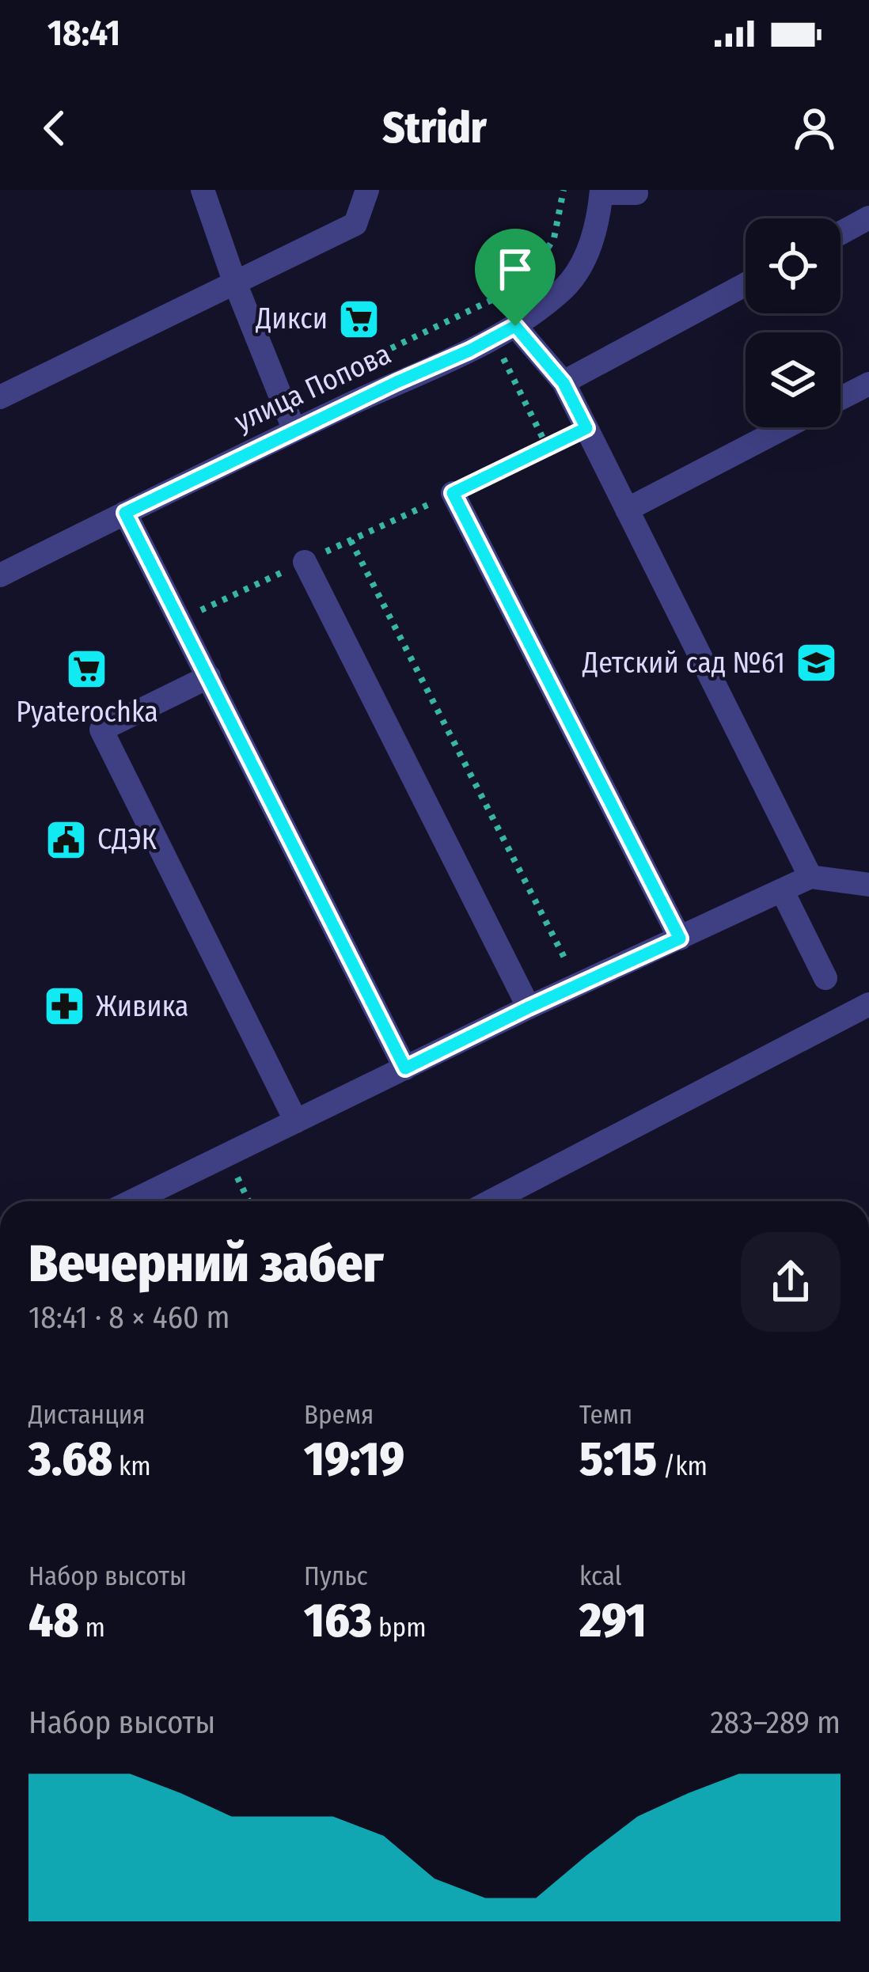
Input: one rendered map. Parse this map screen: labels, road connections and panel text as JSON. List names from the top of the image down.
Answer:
{
  "streets": {
    "street": ["улица Попова"]
  },
  "places": {
    "supermarket": ["Дикси", "Pyaterochka"],
    "school or university": ["Детский сад №61"],
    "public building": ["СДЭК"],
    "pharmacy": ["Живика"]
  },
  "page": {
    "status": "18:41",
    "header": "Stridr",
    "heading": ["Вечерний забег", "18:41 · 8 × 460 m"],
    "stats": [
      ["Дистанция", "3.68 km"],
      ["Время", "19:19"],
      ["Темп", "5:15 /km"],
      ["Набор высоты", "48 m"],
      ["Пульс", "163 bpm"],
      ["kcal", "291"]
    ],
    "chart": ["Набор высоты", "283–289 m"]
  }
}
